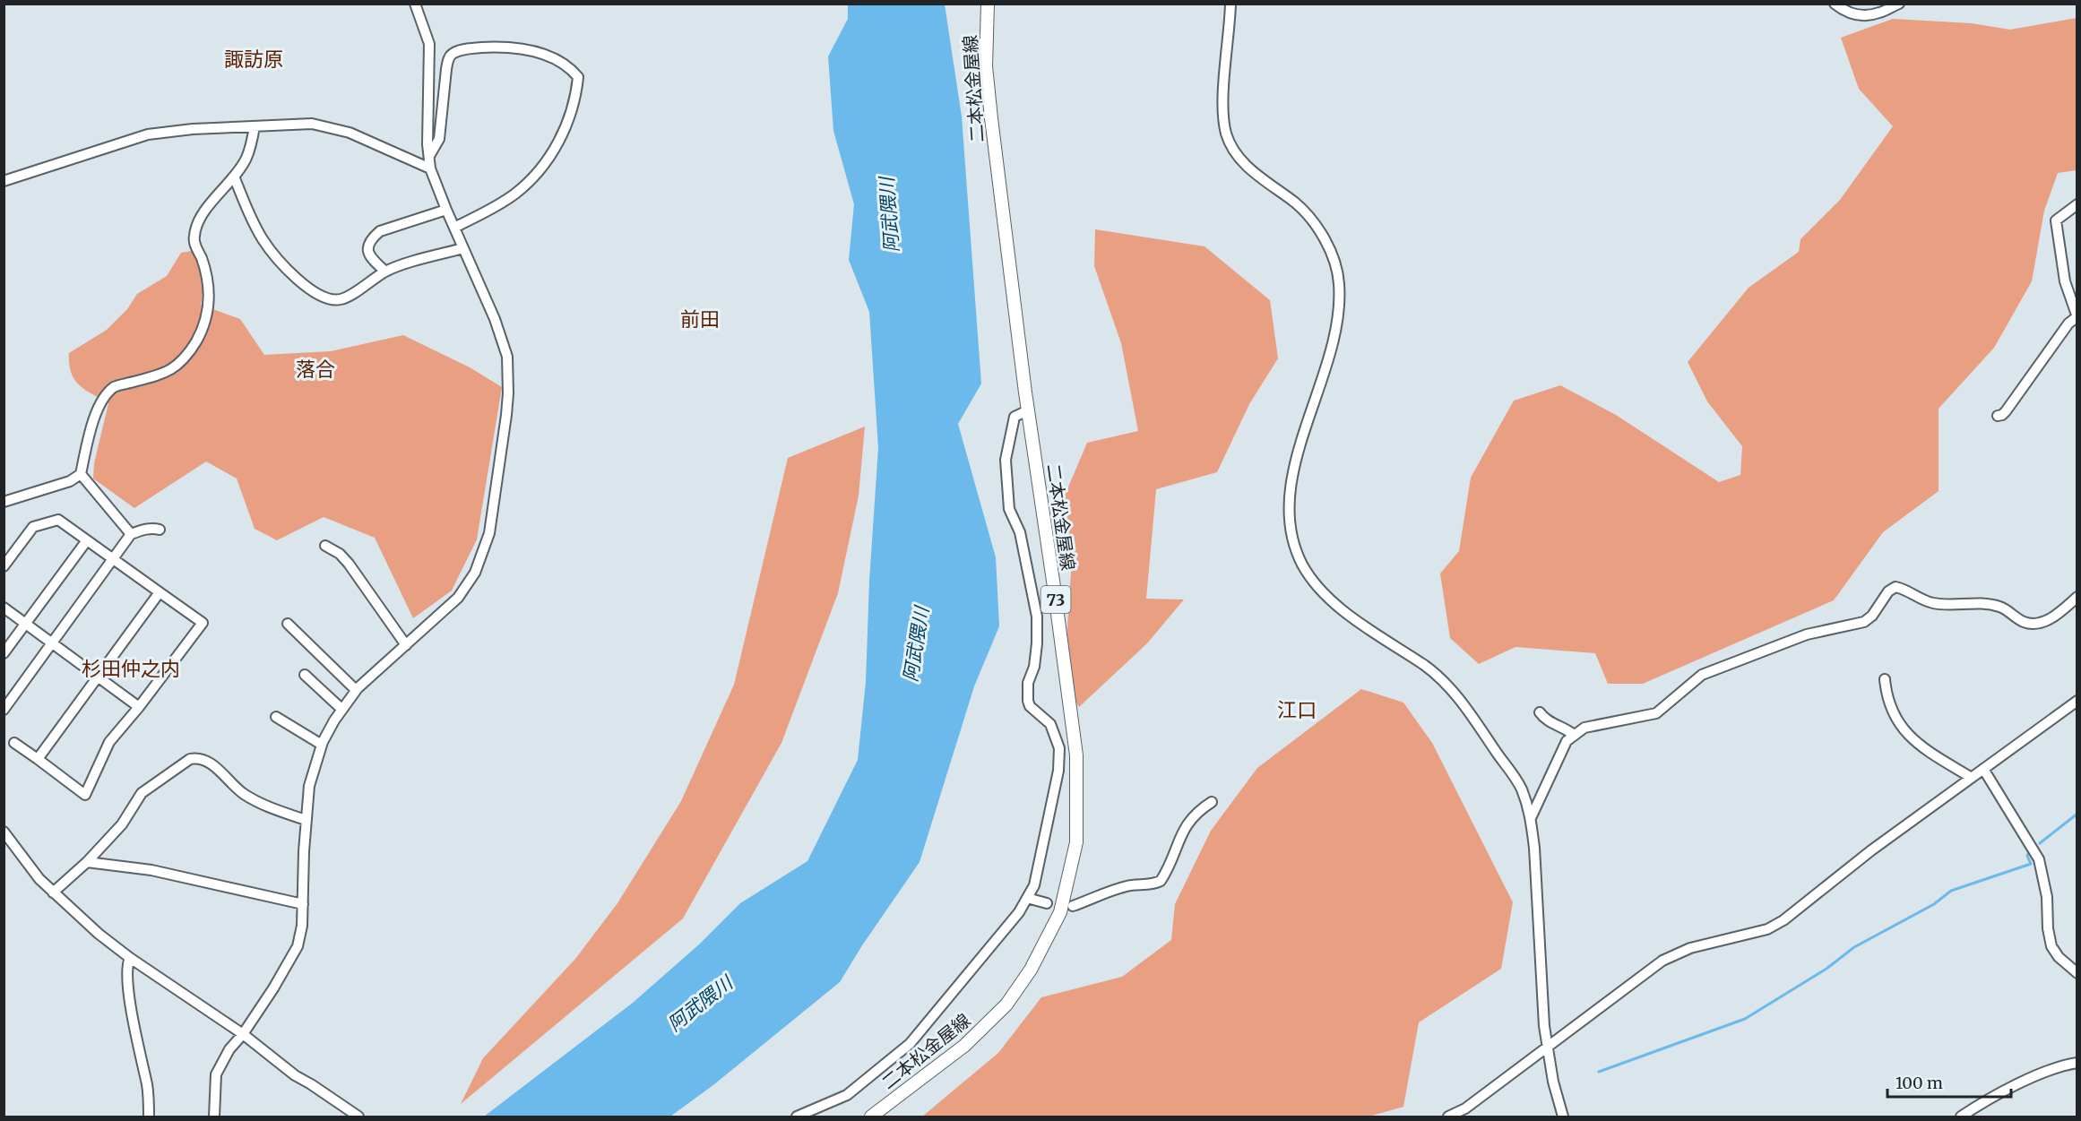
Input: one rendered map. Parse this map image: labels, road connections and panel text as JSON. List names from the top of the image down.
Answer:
{
  "streets": {
    "main road": ["二本松金屋線", "73"]
  },
  "districts": [
    "諏訪原",
    "前田",
    "落合",
    "杉田仲之内",
    "江口"
  ],
  "water": ["阿武隈川"],
  "scale_bar": "100 m"
}
